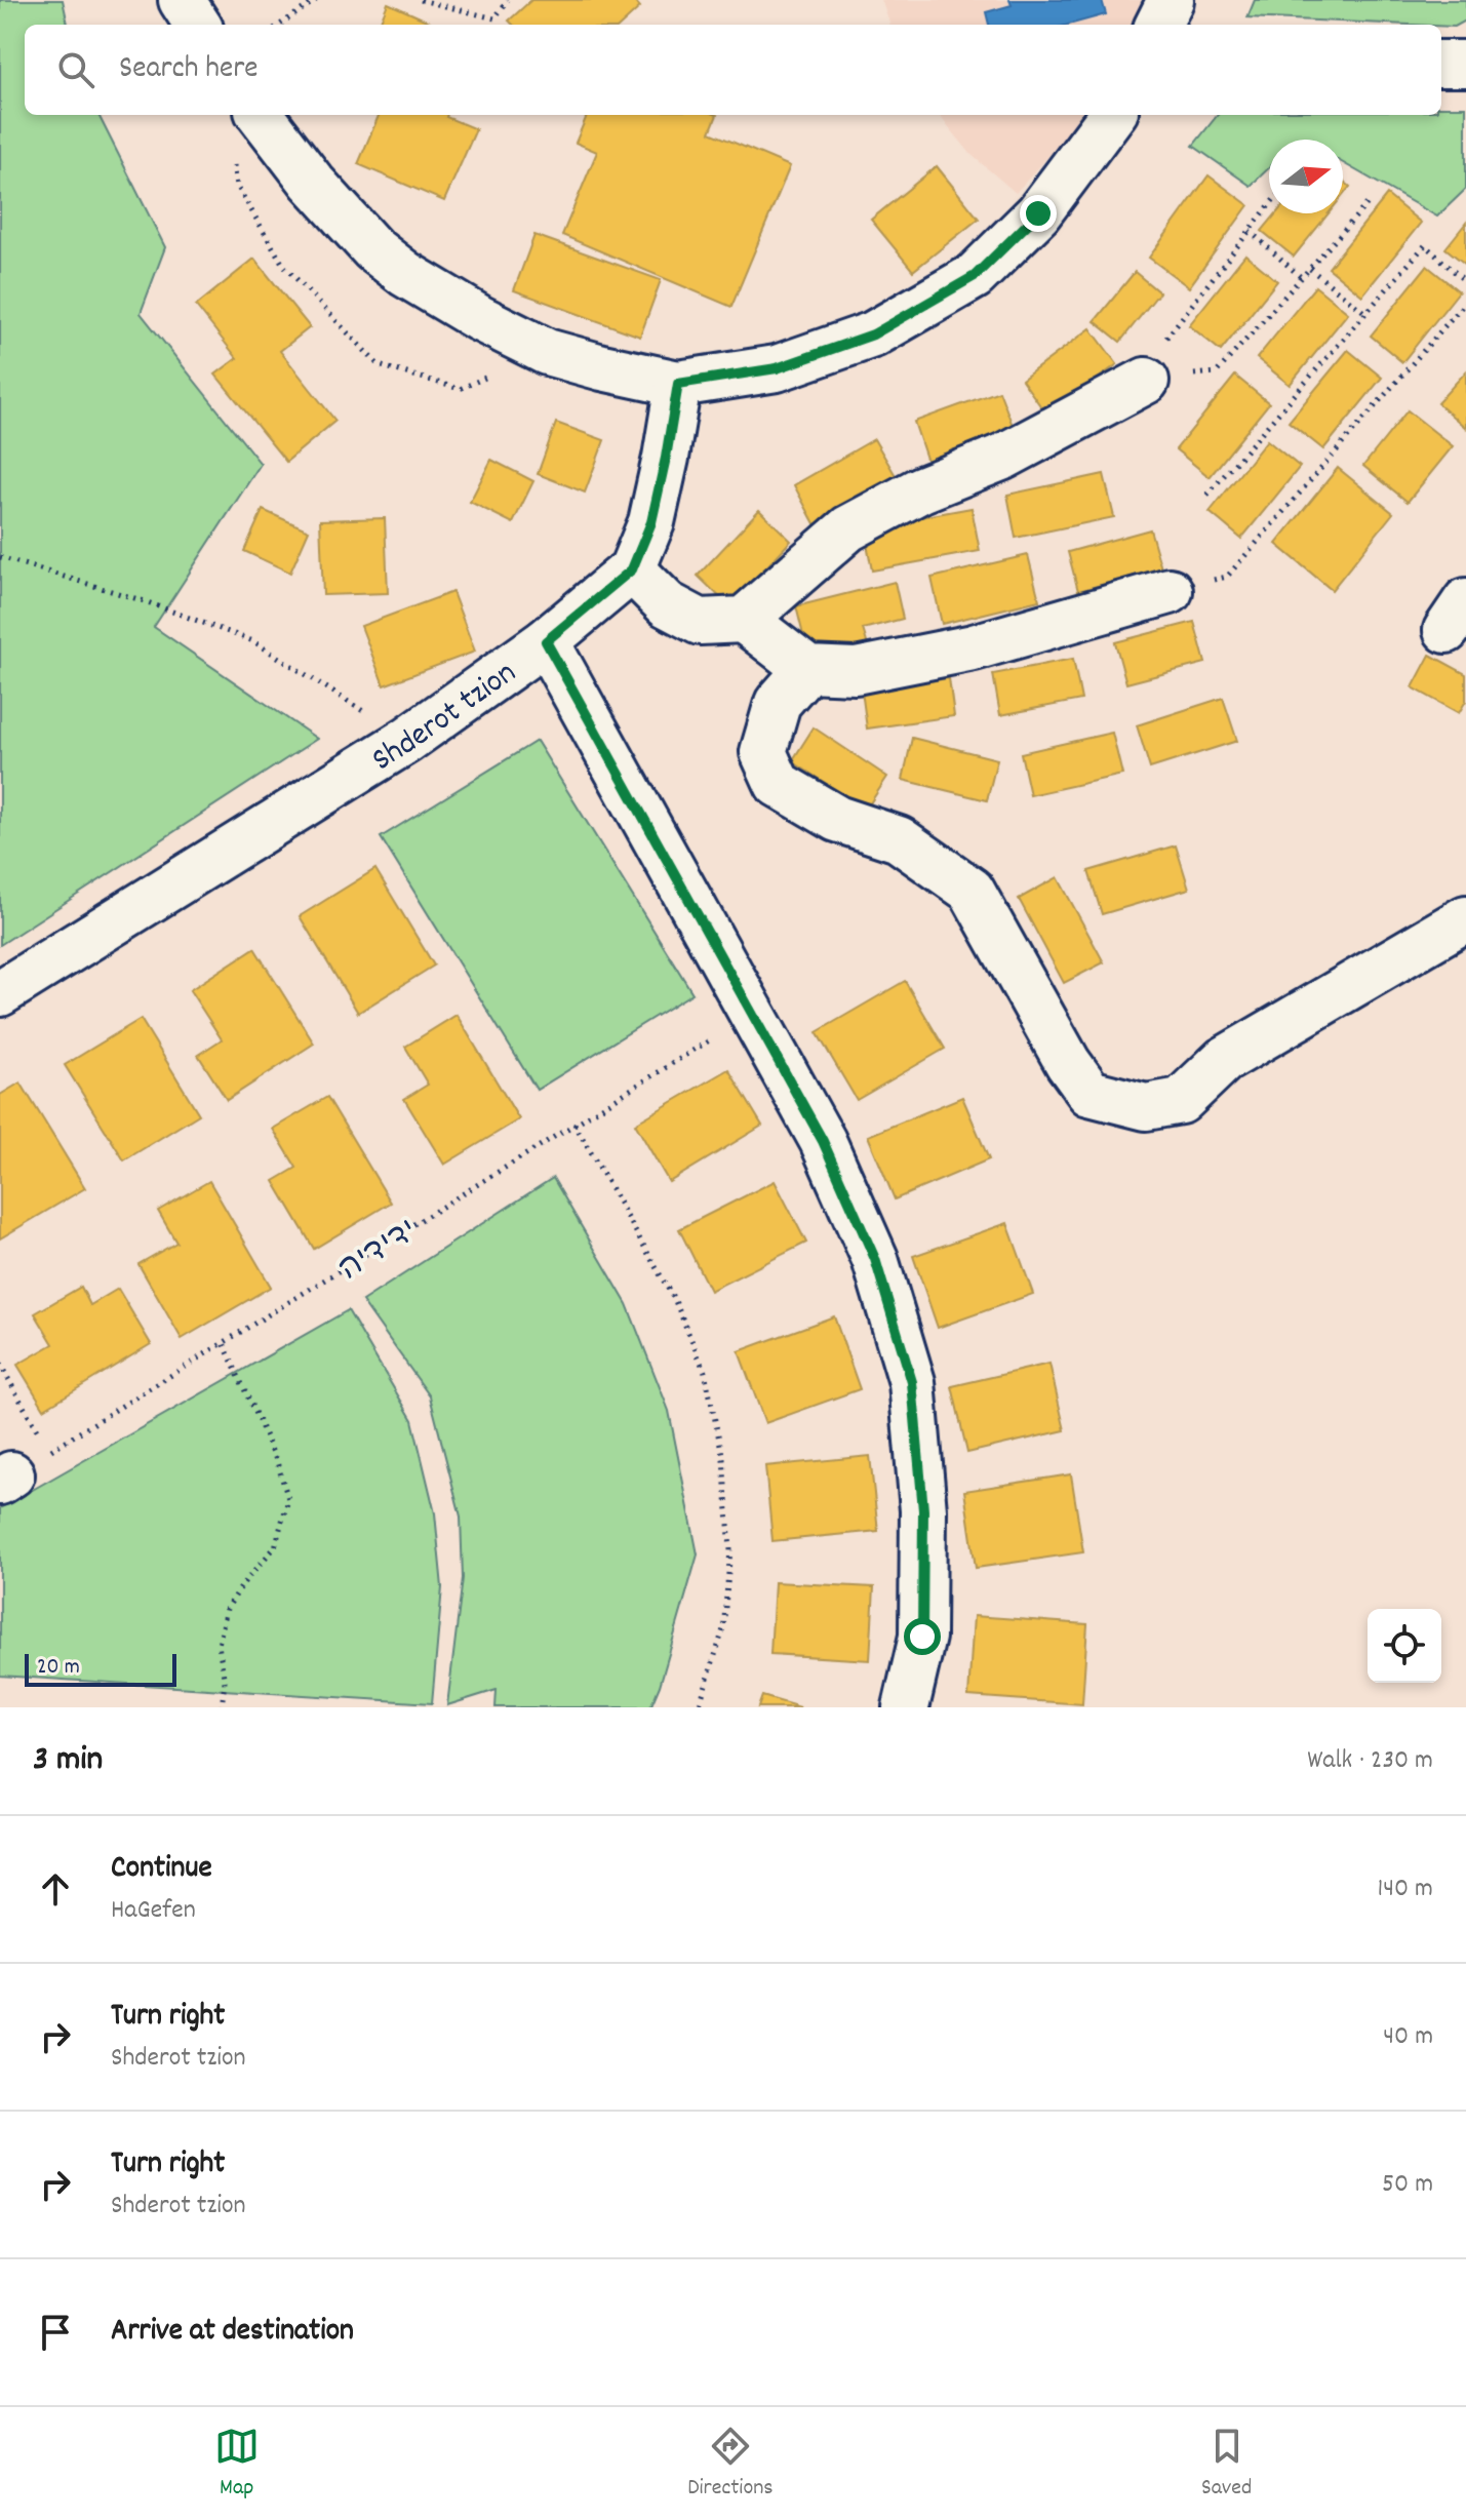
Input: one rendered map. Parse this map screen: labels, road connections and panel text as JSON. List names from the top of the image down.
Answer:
{
  "streets": {
    "street": ["Shderot tzion"],
    "path": ["ידידיה"]
  },
  "scale_bar": "20 m",
  "north": "right",
  "page": {
    "search": "Search here",
    "scale": "20 m",
    "heading": ["3 min", "Walk · 230 m"],
    "list": [
      ["Continue", "HaGefen", "140 m"],
      ["Turn right", "Shderot tzion", "40 m"],
      ["Turn right", "Shderot tzion", "50 m"],
      "Arrive at destination"
    ],
    "nav": ["Map", "Directions", "Saved"]
  }
}
